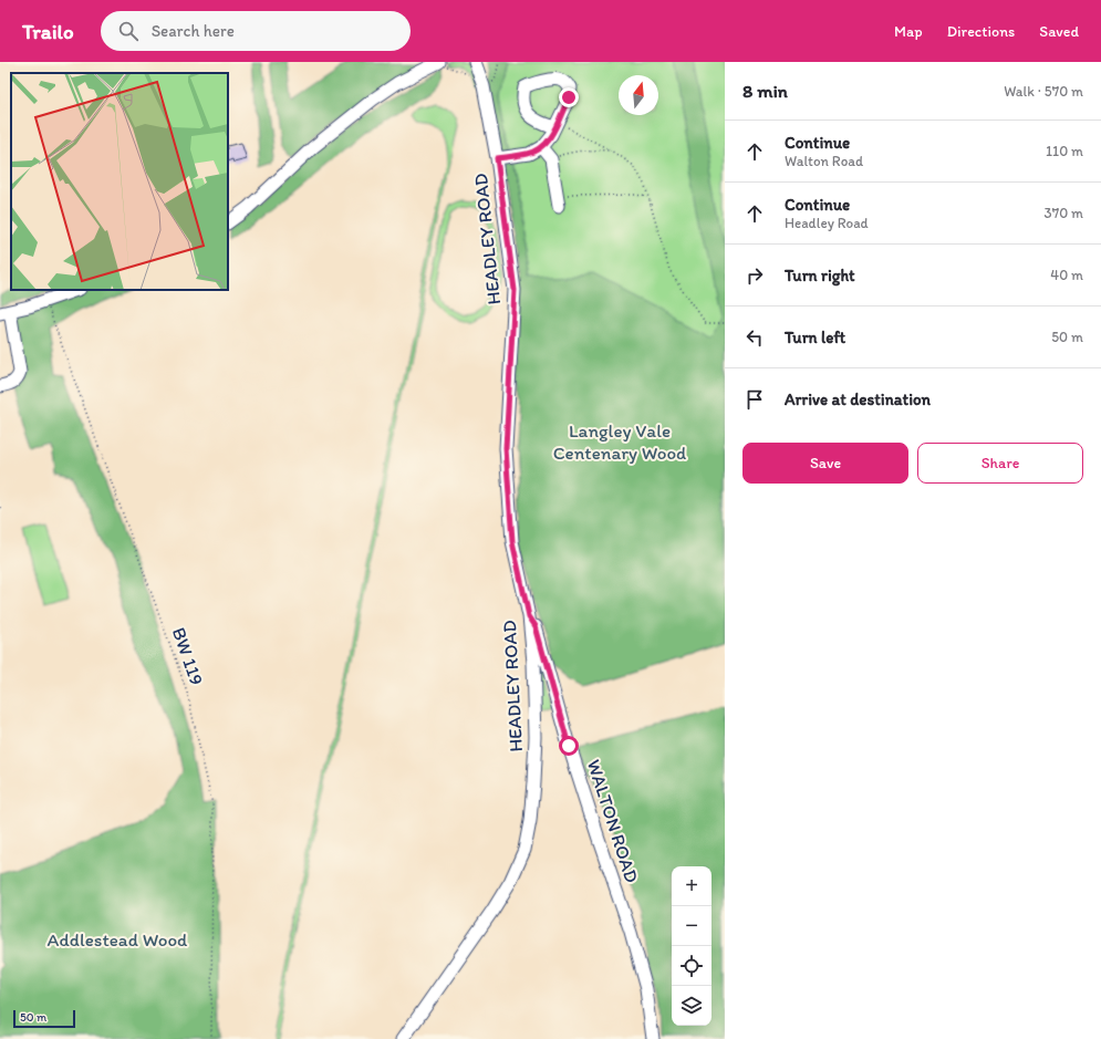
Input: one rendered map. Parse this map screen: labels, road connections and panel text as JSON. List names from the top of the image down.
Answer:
{
  "streets": {
    "street": ["HEADLEY ROAD", "WALTON ROAD"],
    "path": ["BW 119"]
  },
  "crossings": [
    ["HEADLEY ROAD", "WALTON ROAD"]
  ],
  "parks": ["Langley Vale Centenary Wood", "Addlestead Wood"],
  "scale_bar": "50 m",
  "north": "top",
  "page": {
    "header": "Trailo",
    "search": "Search here",
    "nav": ["Map", "Directions", "Saved"],
    "heading": ["8 min", "Walk · 570 m"],
    "list": [
      ["Continue", "Walton Road", "110 m"],
      ["Continue", "Headley Road", "370 m"],
      ["Turn right", "40 m"],
      ["Turn left", "50 m"],
      "Arrive at destination"
    ],
    "buttons": ["Save", "Share"],
    "map_buttons": ["+", "−"],
    "scale": "50 m"
  }
}
